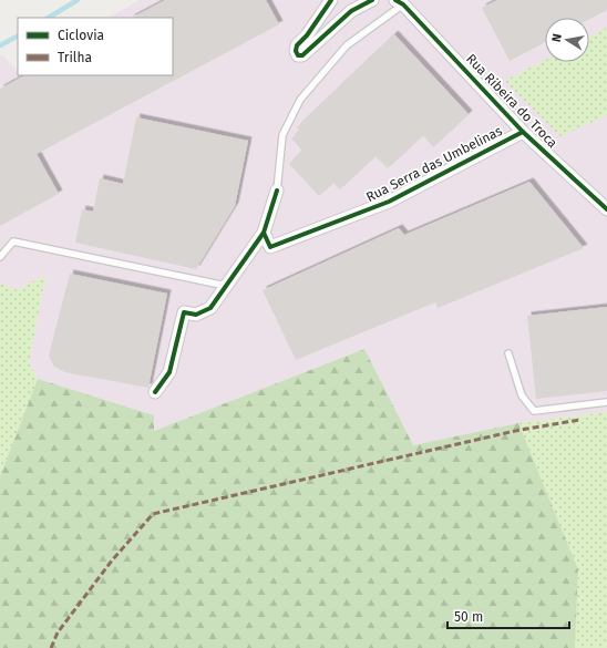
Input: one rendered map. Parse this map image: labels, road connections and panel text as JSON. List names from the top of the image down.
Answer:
{
  "streets": {
    "street": ["Rua Ribeira do Troca", "Rua Serra das Umbelinas"]
  },
  "crossings": [
    ["Rua Ribeira do Troca", "Rua Serra das Umbelinas"]
  ],
  "legend": ["Ciclovia", "Trilha"],
  "scale_bar": "50 m",
  "north": "left"
}
